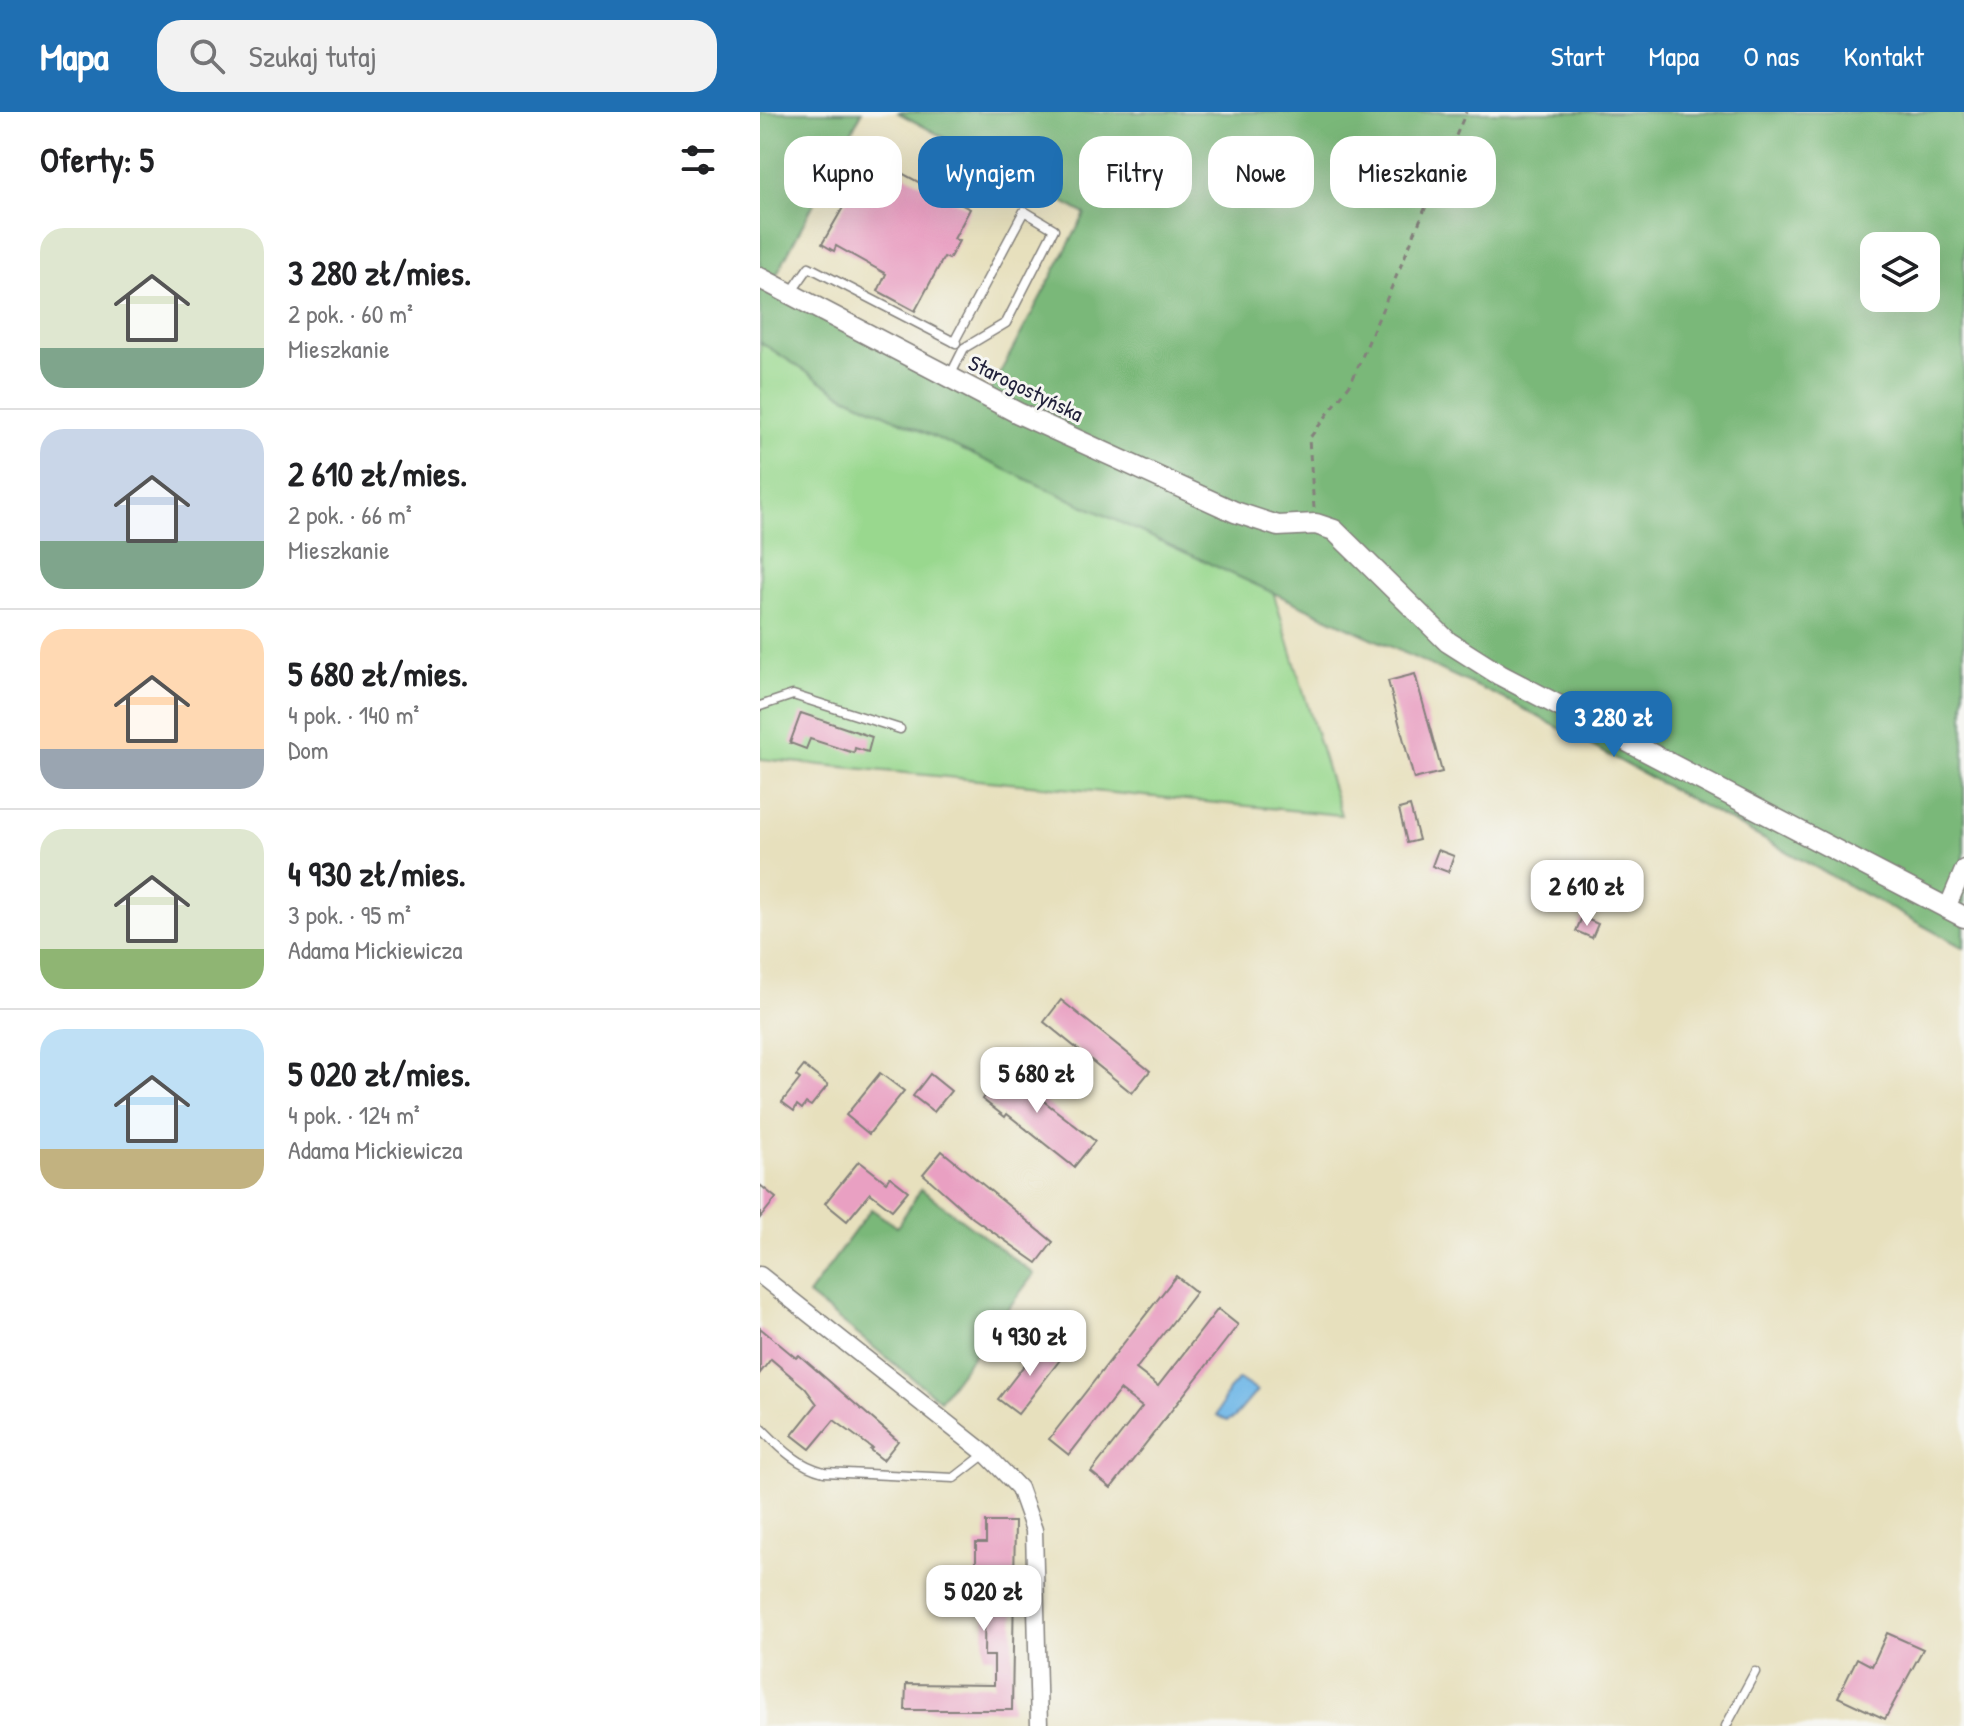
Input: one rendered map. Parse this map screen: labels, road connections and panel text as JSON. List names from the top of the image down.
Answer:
{
  "streets": {
    "street": ["Starogostyńska"]
  },
  "page": {
    "header": "Mapa",
    "search": "Szukaj tutaj",
    "nav": [
      "Start",
      "Mapa",
      "O nas",
      "Kontakt"
    ],
    "heading": "Oferty: 5",
    "chip": [
      "Kupno",
      "Wynajem",
      "Filtry",
      "Nowe",
      "Mieszkanie"
    ],
    "list": [
      {
        "name": "3 280 zł/mies.",
        "note": "2 pok. · 60 m² · Mieszkanie"
      },
      {
        "name": "2 610 zł/mies.",
        "note": "2 pok. · 66 m² · Mieszkanie"
      },
      {
        "name": "5 680 zł/mies.",
        "note": "4 pok. · 140 m² · Dom"
      },
      {
        "name": "4 930 zł/mies.",
        "note": "3 pok. · 95 m² · Adama Mickiewicza"
      },
      {
        "name": "5 020 zł/mies.",
        "note": "4 pok. · 124 m² · Adama Mickiewicza"
      }
    ],
    "price": [
      "3 280 zł",
      "2 610 zł",
      "5 680 zł",
      "4 930 zł",
      "5 020 zł"
    ]
  }
}
